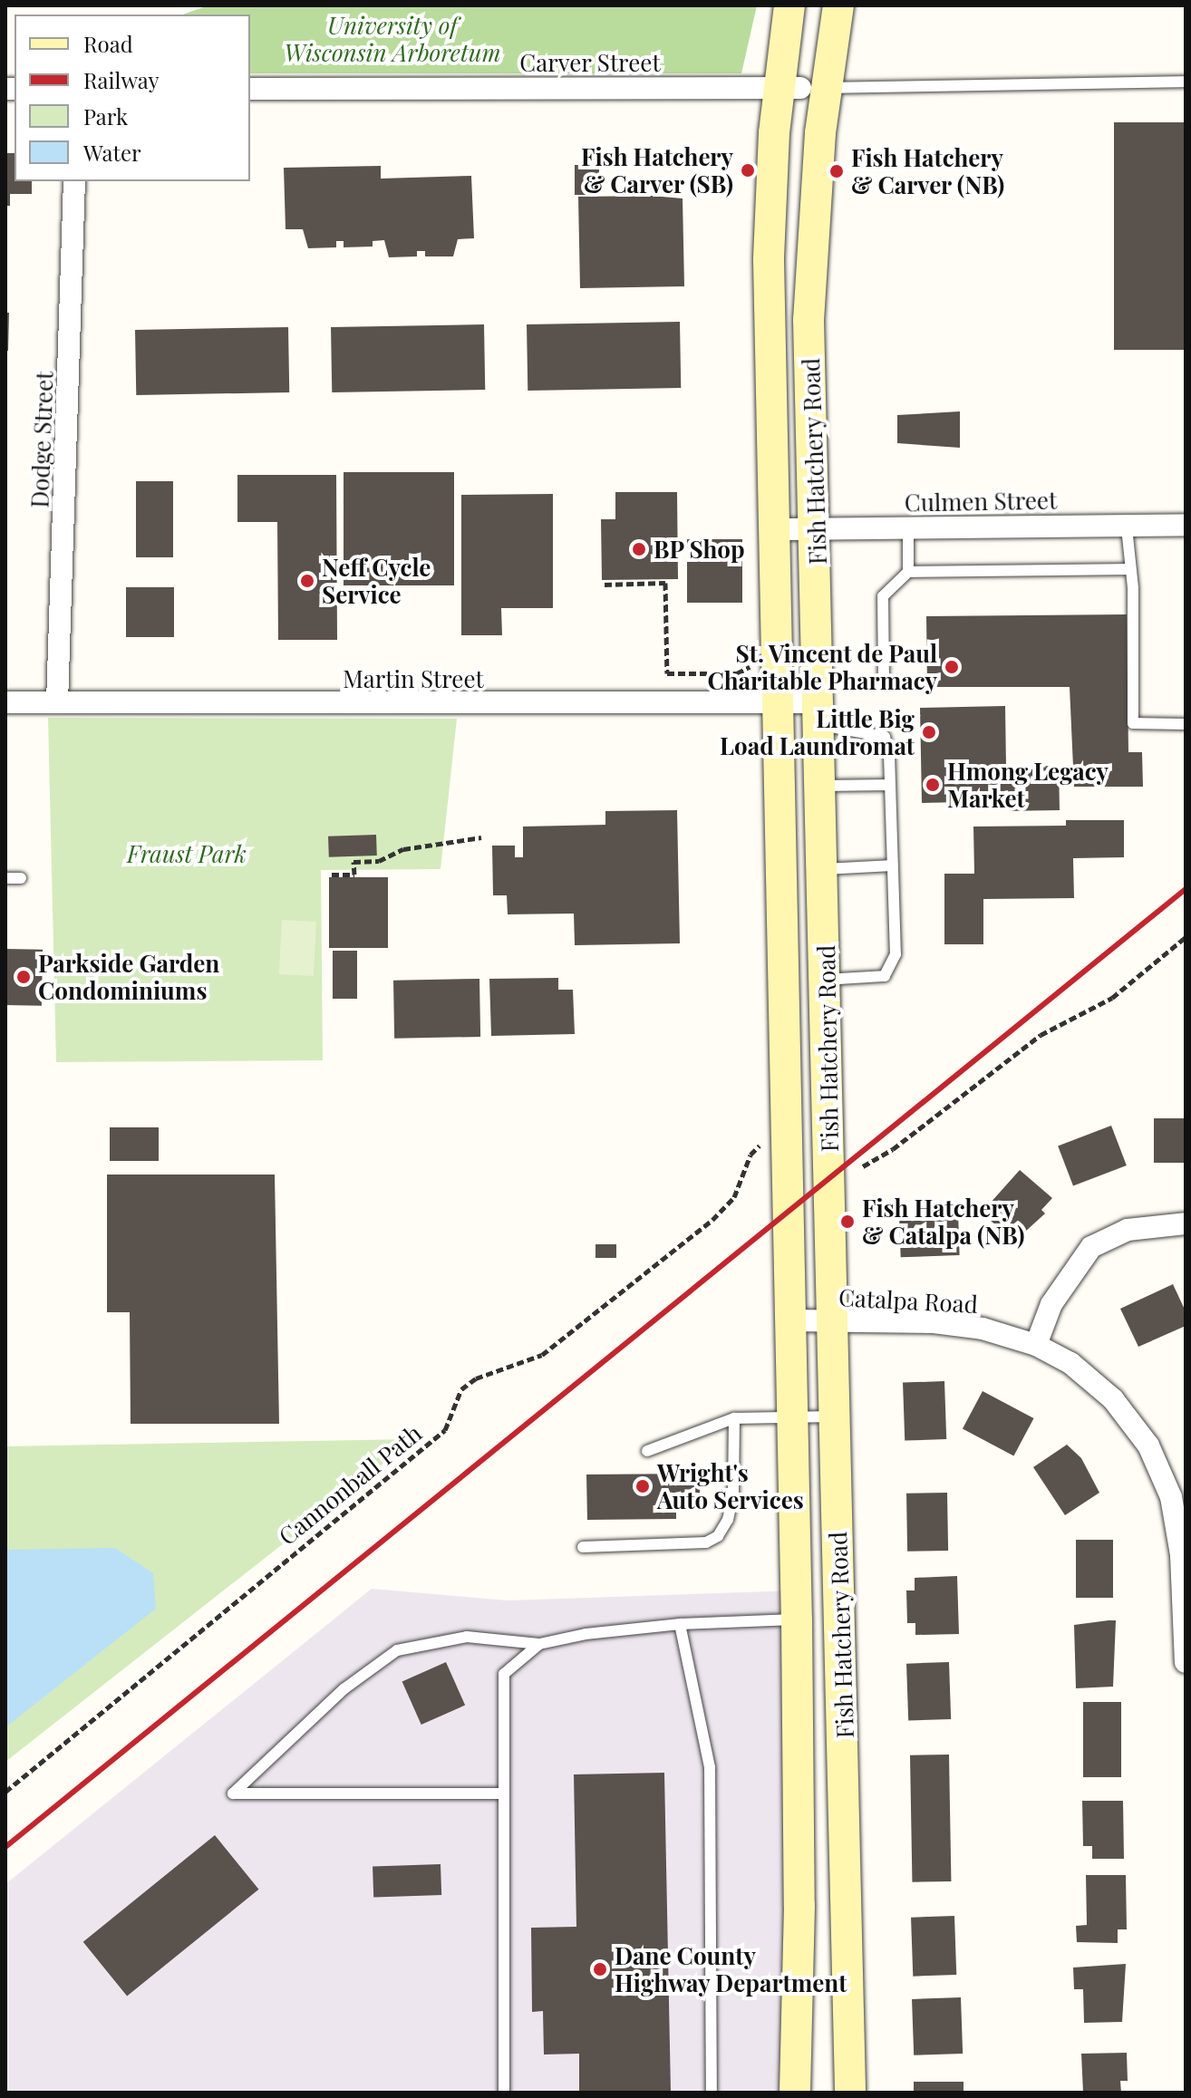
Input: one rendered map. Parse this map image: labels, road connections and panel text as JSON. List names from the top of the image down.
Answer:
{
  "streets": {
    "main road": ["Fish Hatchery Road"],
    "street": [
      "Carver Street",
      "Dodge Street",
      "Culmen Street",
      "Martin Street",
      "Catalpa Road"
    ],
    "path": ["Cannonball Path"]
  },
  "crossings": [
    ["Carver Street", "Fish Hatchery Road"],
    ["Dodge Street", "Martin Street"],
    ["Fish Hatchery Road", "Culmen Street"],
    ["Fish Hatchery Road", "Martin Street"],
    ["Fish Hatchery Road", "Catalpa Road"]
  ],
  "parks": ["University of Wisconsin Arboretum", "Fraust Park"],
  "places": [
    "Fish Hatchery & Carver (SB)",
    "Fish Hatchery & Carver (NB)",
    "BP Shop",
    "Neff Cycle Service",
    "St. Vincent de Paul Charitable Pharmacy",
    "Little Big Load Laundromat",
    "Hmong Legacy Market",
    "Parkside Garden Condominiums",
    "Fish Hatchery & Catalpa (NB)",
    "Wright's Auto Services",
    "Dane County Highway Department"
  ],
  "legend": [
    "Road",
    "Railway",
    "Park",
    "Water"
  ]
}
